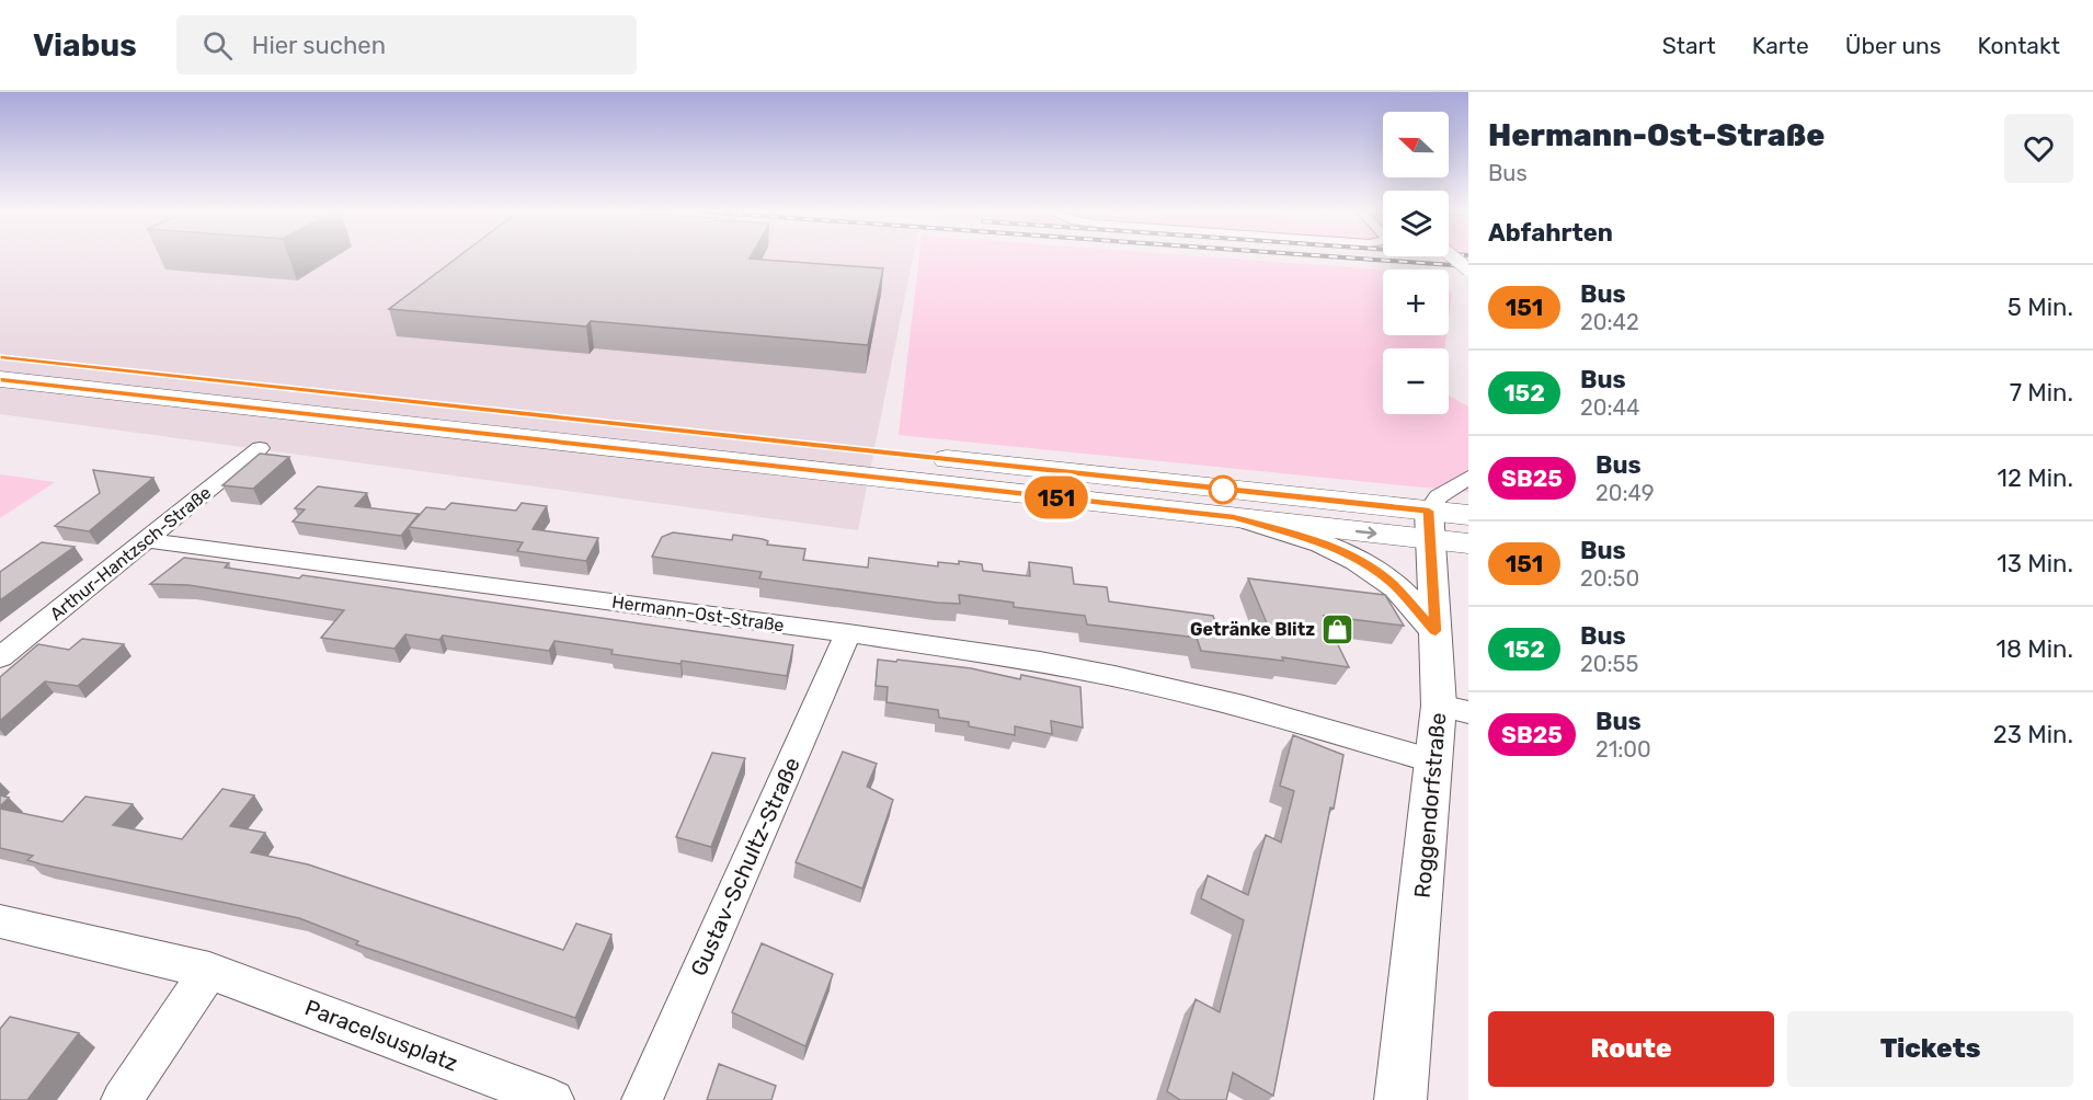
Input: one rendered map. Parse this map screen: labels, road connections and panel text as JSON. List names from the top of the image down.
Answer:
{
  "streets": {
    "street": [
      "Arthur-Hantzsch-Straße",
      "Hermann-Ost-Straße",
      "Roggendorfstraße",
      "Gustav-Schultz-Straße",
      "Paracelsusplatz"
    ]
  },
  "crossings": [
    ["Arthur-Hantzsch-Straße", "Hermann-Ost-Straße"],
    ["Hermann-Ost-Straße", "Roggendorfstraße"],
    ["Hermann-Ost-Straße", "Gustav-Schultz-Straße"]
  ],
  "places": {
    "shop": ["Getränke Blitz"]
  },
  "lines": ["bus line 151"],
  "north": "left",
  "page": {
    "header": "Viabus",
    "search": "Hier suchen",
    "nav": [
      "Start",
      "Karte",
      "Über uns",
      "Kontakt"
    ],
    "on_map": "151",
    "heading": [
      ["Hermann-Ost-Straße", "Bus"],
      "Abfahrten"
    ],
    "map_buttons": ["+", "−"],
    "list": [
      {
        "mark": "151",
        "name": "Bus",
        "note": "20:42",
        "value": "5 Min."
      },
      {
        "mark": "152",
        "name": "Bus",
        "note": "20:44",
        "value": "7 Min."
      },
      {
        "mark": "SB25",
        "name": "Bus",
        "note": "20:49",
        "value": "12 Min."
      },
      {
        "mark": "151",
        "name": "Bus",
        "note": "20:50",
        "value": "13 Min."
      },
      {
        "mark": "152",
        "name": "Bus",
        "note": "20:55",
        "value": "18 Min."
      },
      {
        "mark": "SB25",
        "name": "Bus",
        "note": "21:00",
        "value": "23 Min."
      }
    ],
    "buttons": ["Route", "Tickets"]
  }
}
